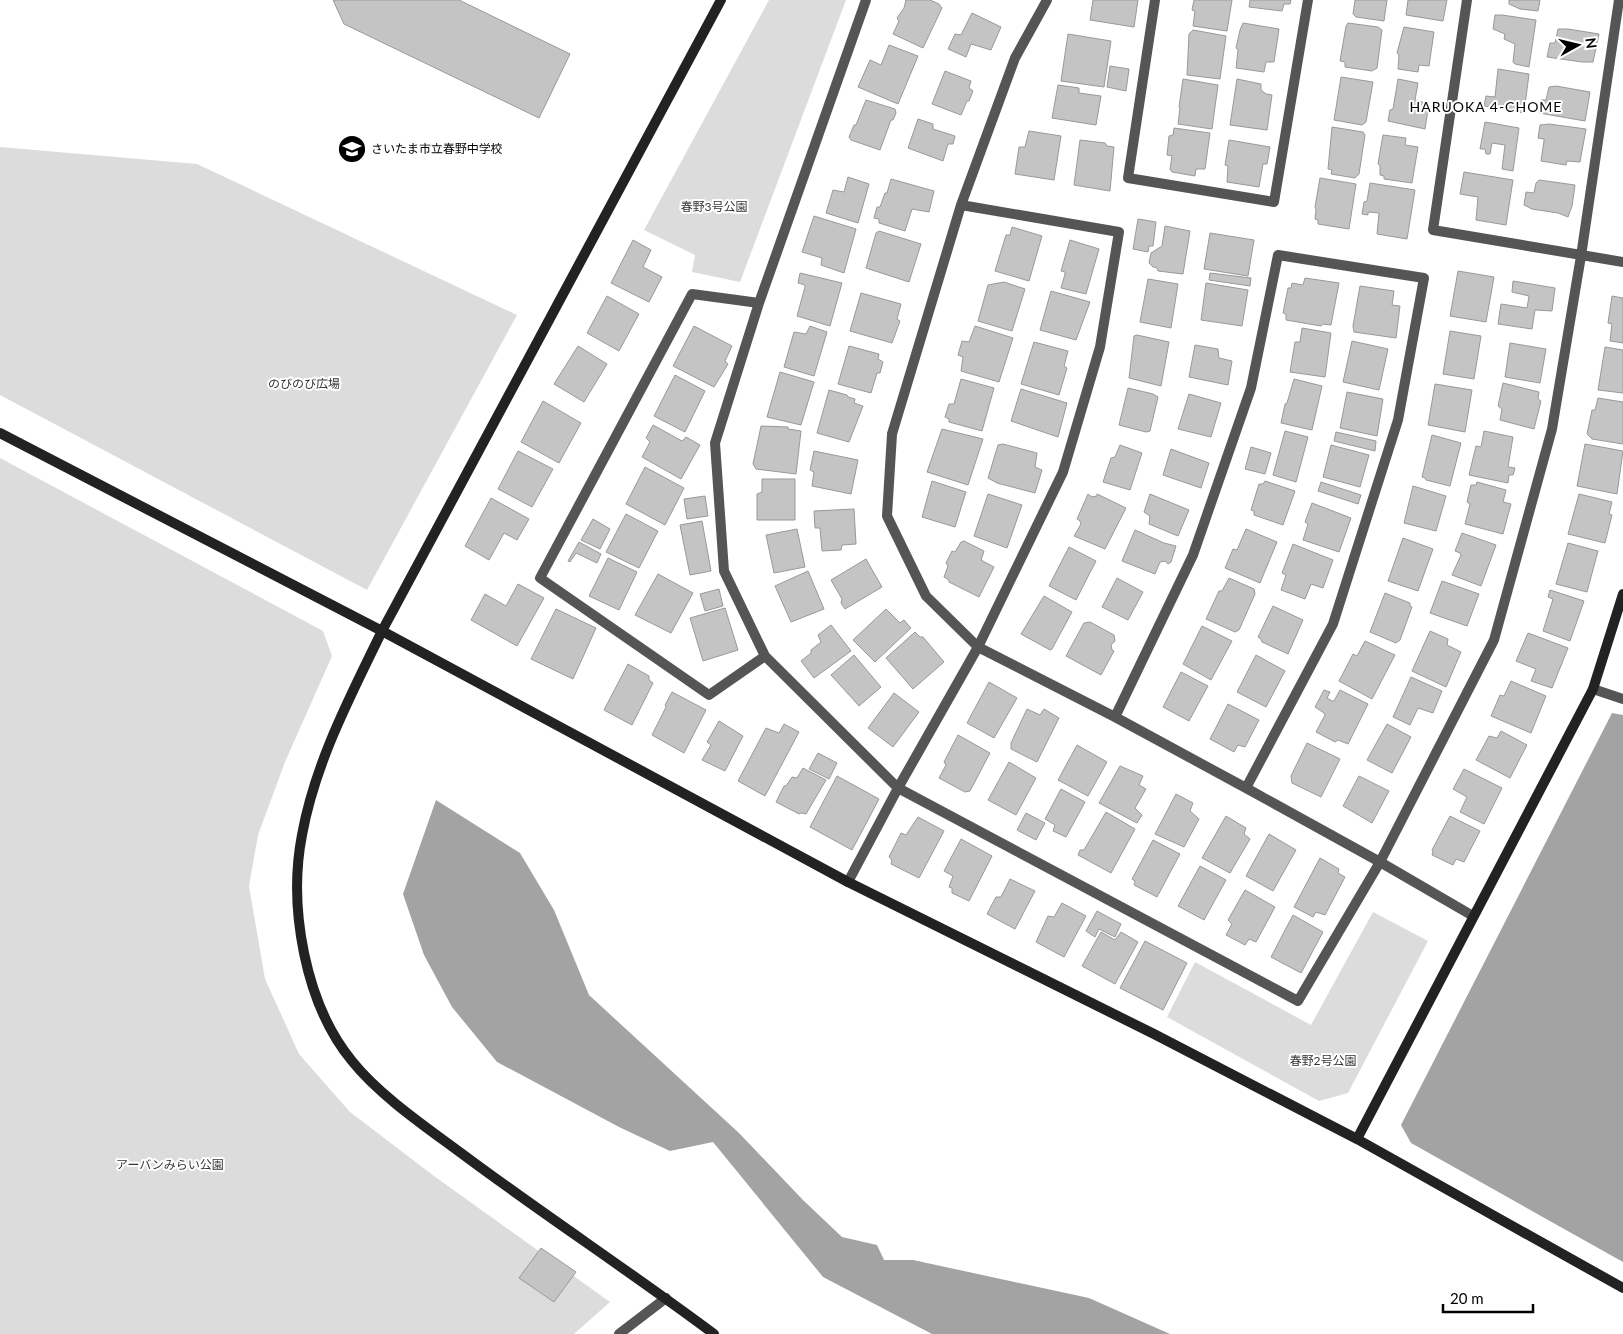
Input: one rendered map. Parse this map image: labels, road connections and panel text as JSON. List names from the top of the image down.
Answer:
{
  "districts": ["HARUOKA 4-CHOME"],
  "parks": [
    "春野3号公園",
    "のびのび広場",
    "春野2号公園",
    "アーバンみらい公園"
  ],
  "places": {
    "school or university": ["さいたま市立春野中学校"]
  },
  "scale_bar": "20 m",
  "north": "right"
}
